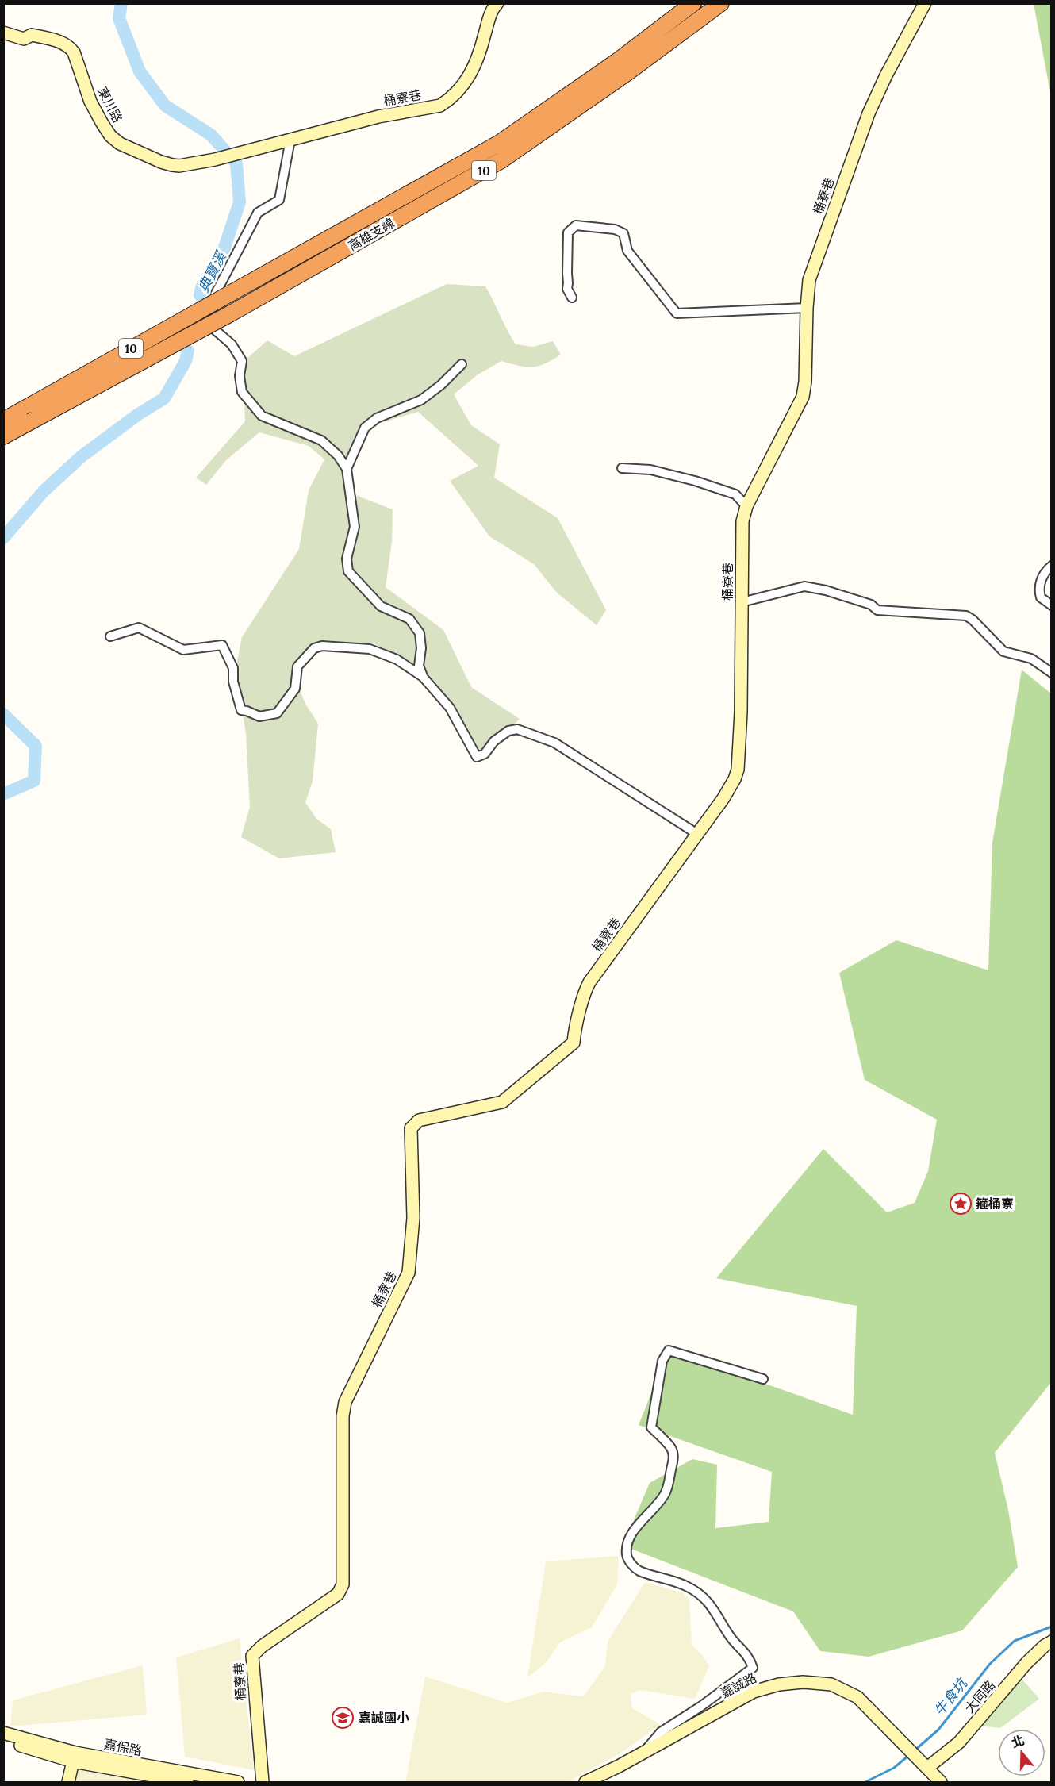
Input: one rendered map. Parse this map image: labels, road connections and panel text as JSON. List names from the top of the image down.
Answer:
{
  "streets": {
    "highway": ["10", "高雄支線"],
    "street": [
      "桶寮巷",
      "東川路",
      "嘉誠路",
      "大同路",
      "嘉保路"
    ]
  },
  "crossings": [
    ["桶寮巷", "東川路"],
    ["嘉誠路", "大同路"]
  ],
  "water": ["典寶溪", "牛食坑"],
  "places": {
    "place": ["箍桶寮"],
    "school or university": ["嘉誠國小"]
  },
  "north": "top"
}
